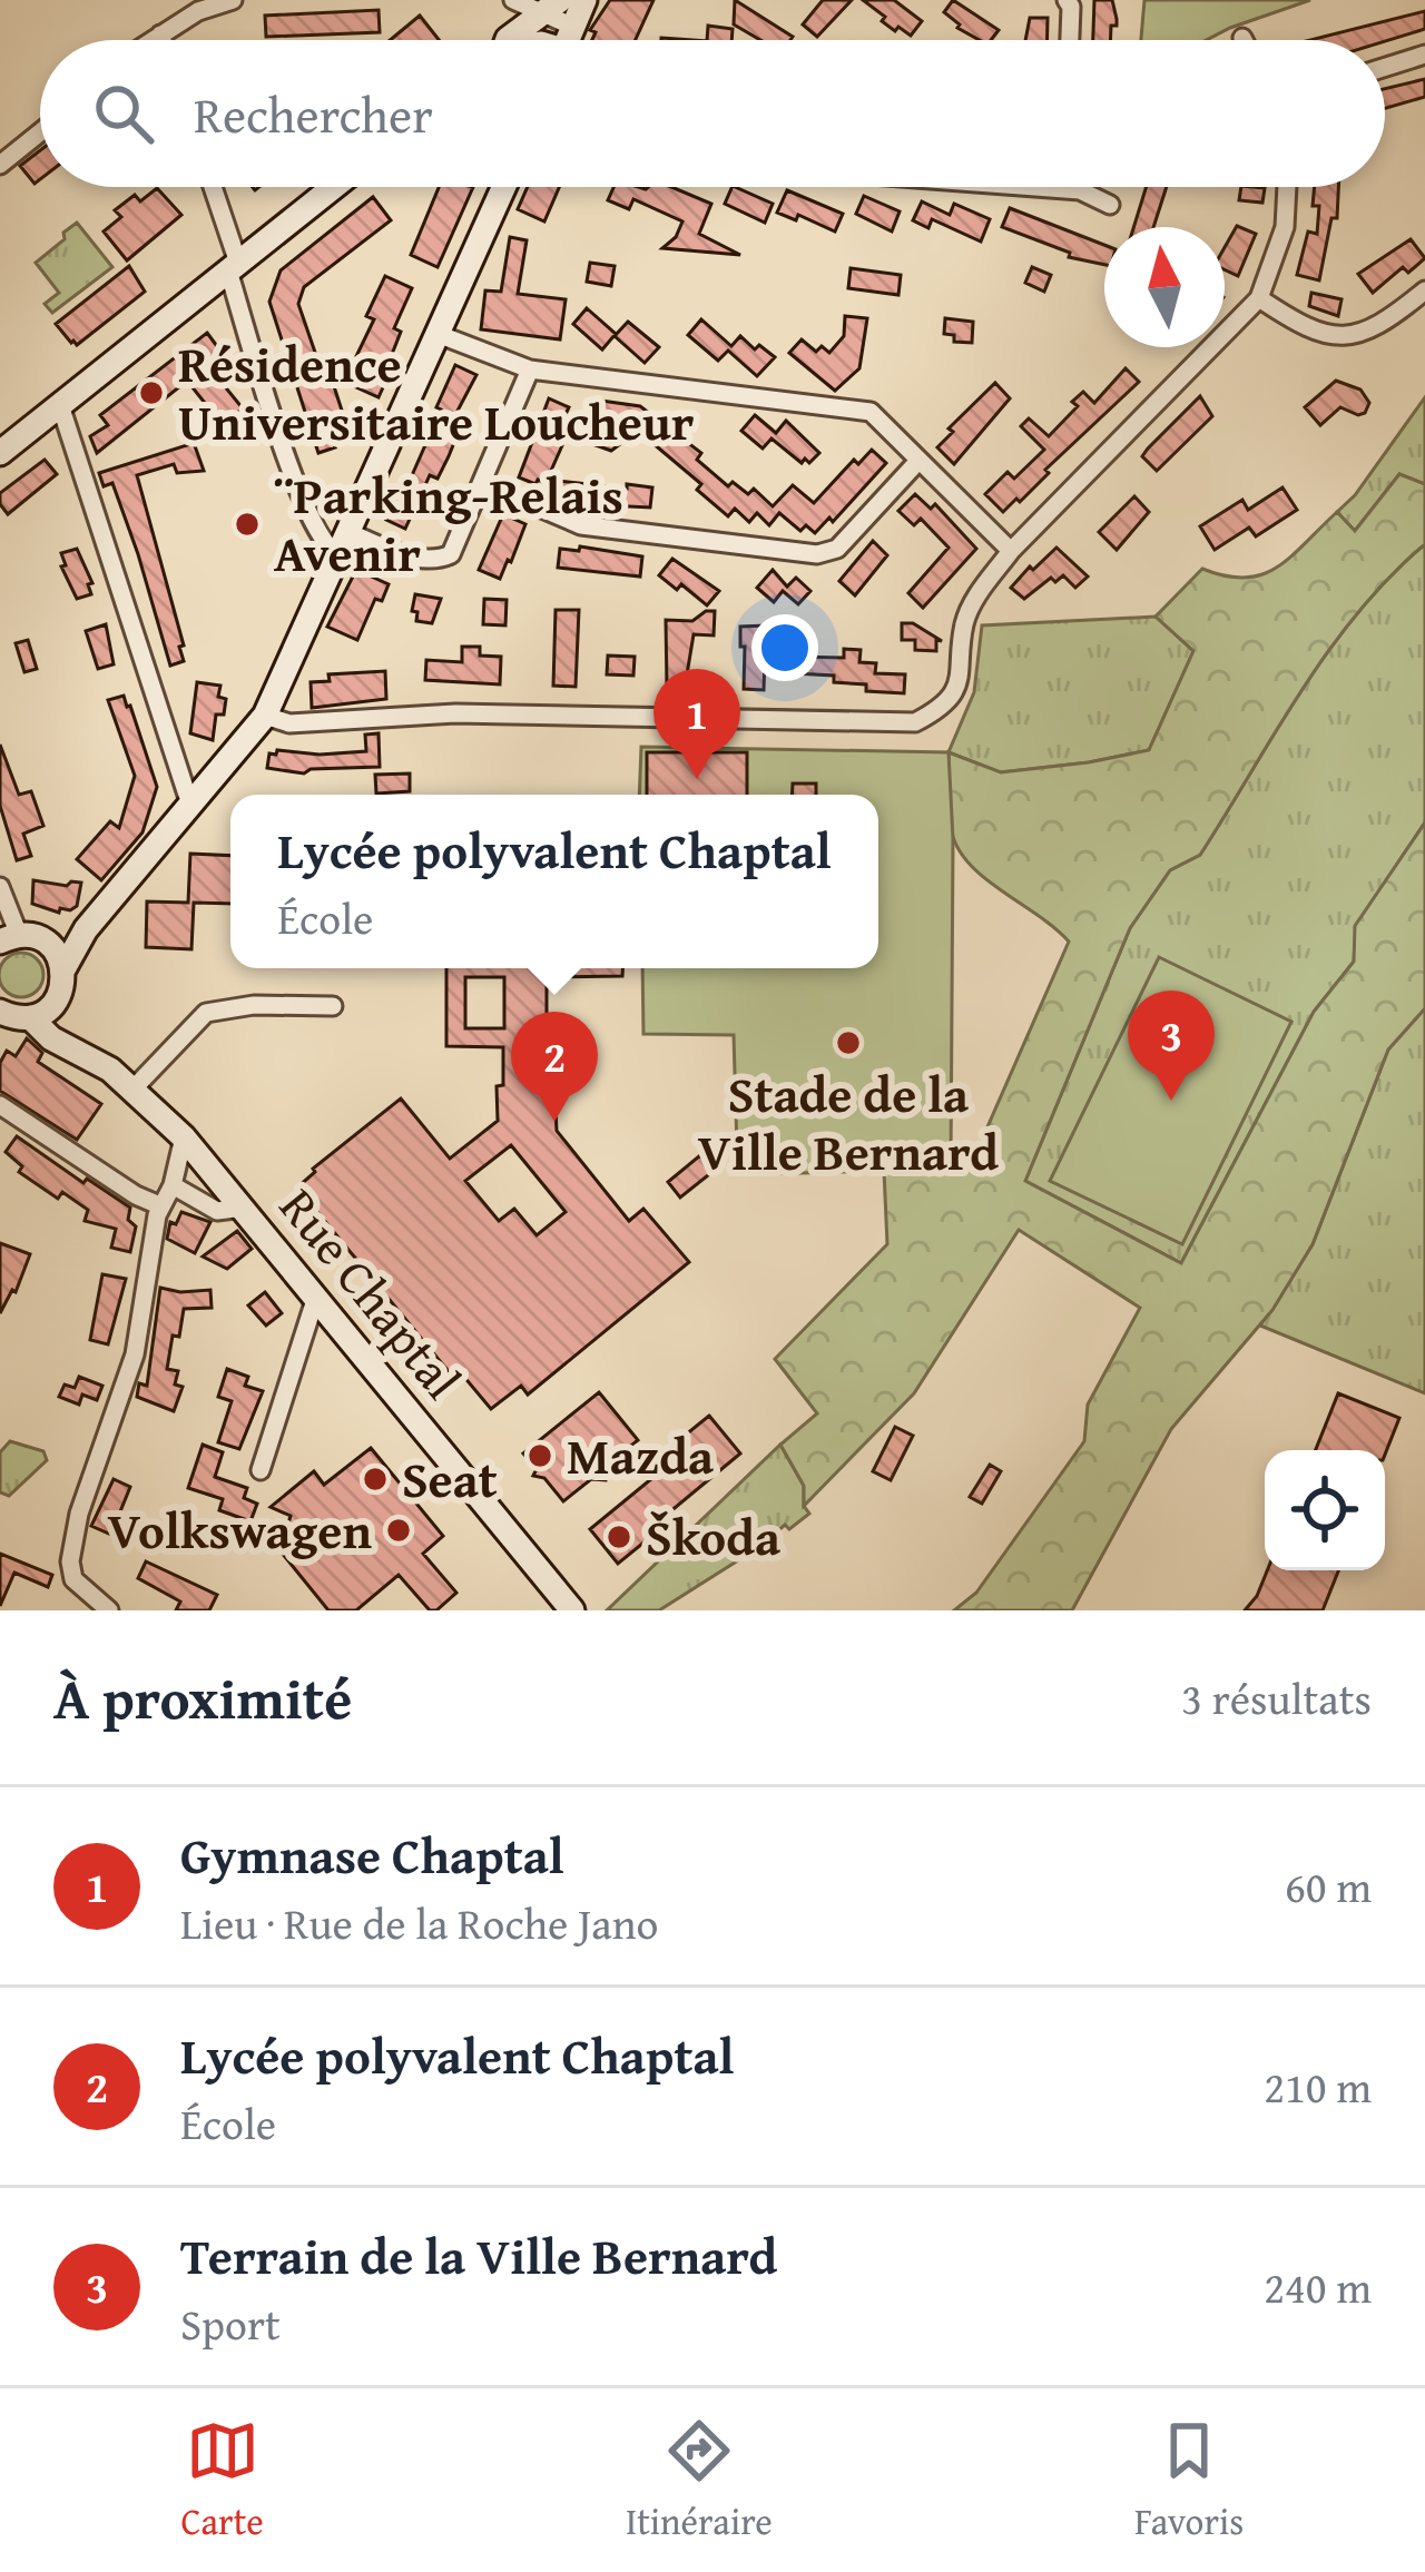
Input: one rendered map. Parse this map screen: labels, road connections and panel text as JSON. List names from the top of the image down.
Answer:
{
  "streets": {
    "street": ["Rue Chaptal"]
  },
  "places": [
    "Résidence Universitaire Loucheur",
    "¨Parking-Relais Avenir",
    "Stade de la Ville Bernard",
    "Mazda",
    "Seat",
    "Volkswagen",
    "Škoda"
  ],
  "north": "top",
  "page": {
    "search": "Rechercher",
    "pins": ["1", "3", "2"],
    "popup": ["Lycée polyvalent Chaptal", "École"],
    "heading": ["À proximité", "3 résultats"],
    "list": [
      {
        "mark": "1",
        "name": "Gymnase Chaptal",
        "note": "Lieu · Rue de la Roche Jano",
        "value": "60 m"
      },
      {
        "mark": "2",
        "name": "Lycée polyvalent Chaptal",
        "note": "École",
        "value": "210 m"
      },
      {
        "mark": "3",
        "name": "Terrain de la Ville Bernard",
        "note": "Sport",
        "value": "240 m"
      }
    ],
    "nav": ["Carte", "Itinéraire", "Favoris"]
  }
}
